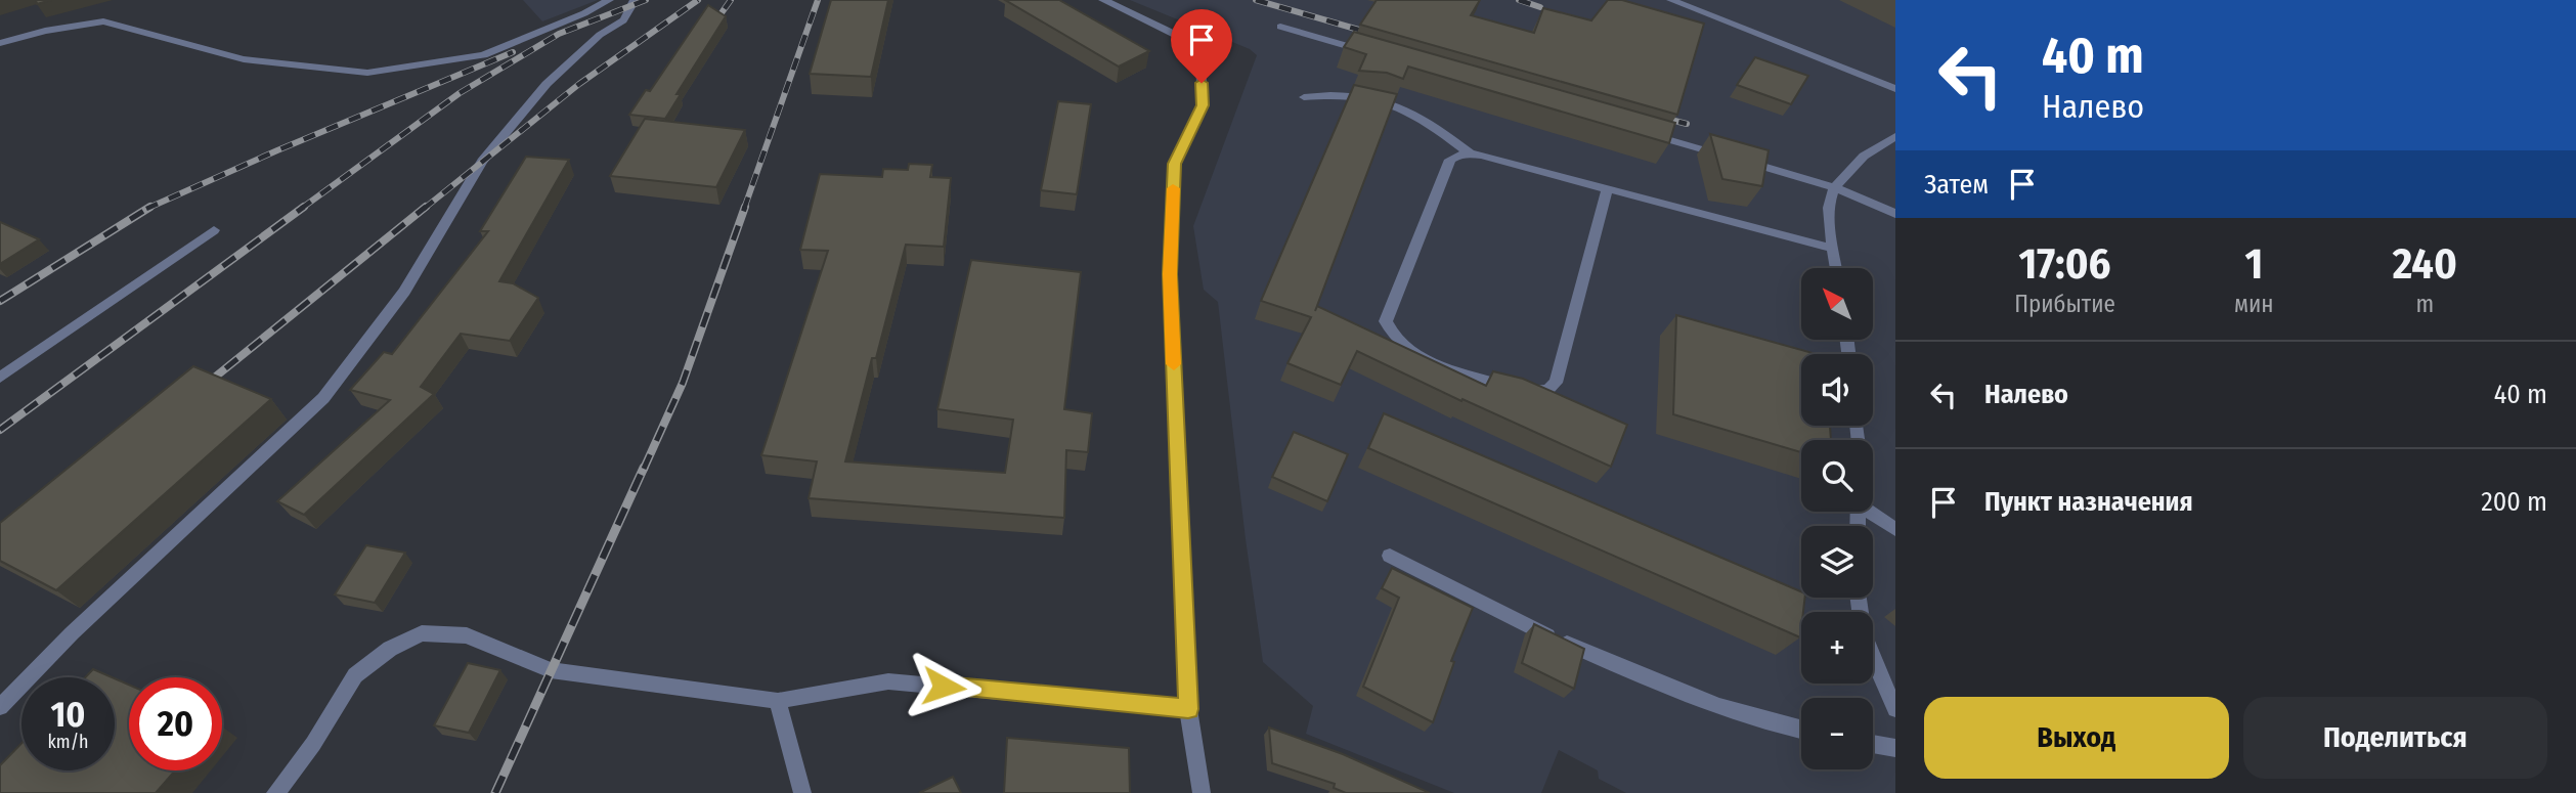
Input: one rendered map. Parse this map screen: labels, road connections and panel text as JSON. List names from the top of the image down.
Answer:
{
  "north": "top left",
  "page": {
    "turn": ["40 m", "Налево"],
    "then": "Затем",
    "eta": [
      "17:06",
      "Прибытие",
      "1",
      "мин",
      "240",
      "m"
    ],
    "map_buttons": ["+", "−"],
    "list": [
      {
        "name": "Налево",
        "value": "40 m"
      },
      {
        "name": "Пункт назначения",
        "value": "200 m"
      }
    ],
    "speed": "10 km/h",
    "limit": "20",
    "buttons": ["Выход", "Поделиться"]
  }
}
